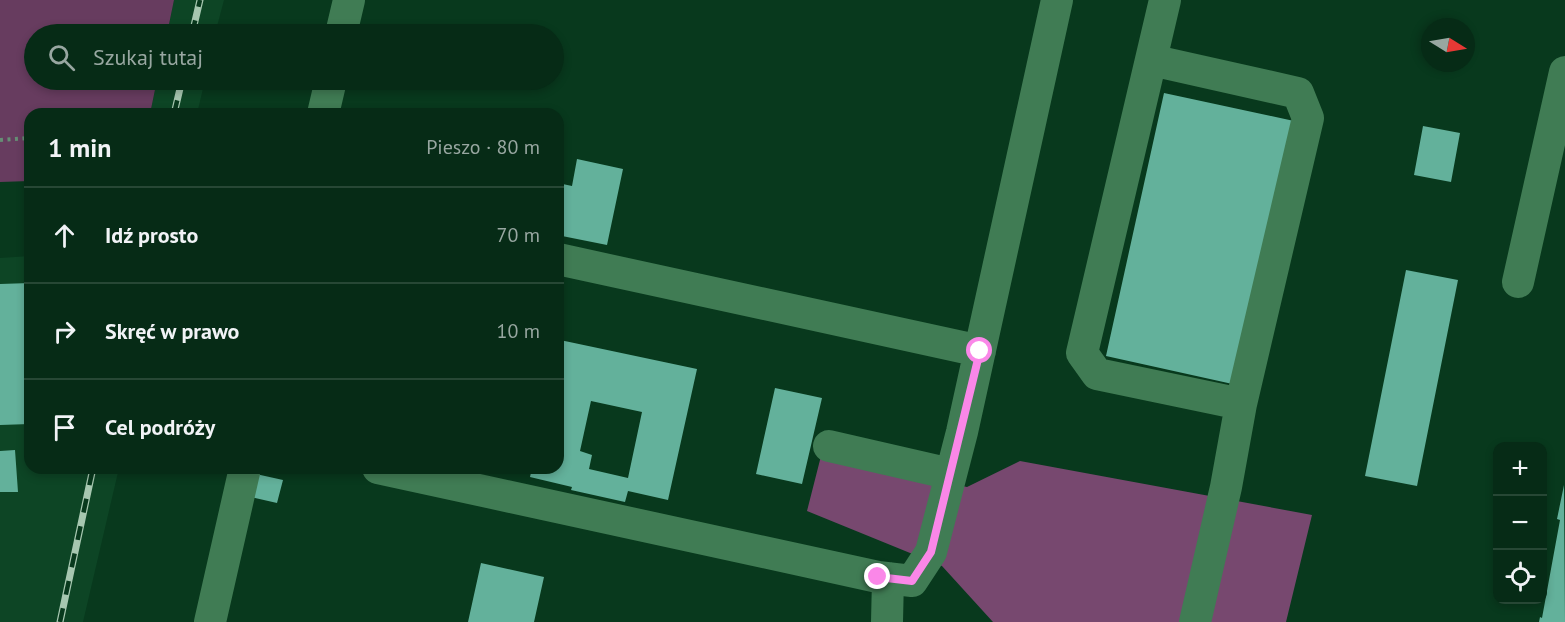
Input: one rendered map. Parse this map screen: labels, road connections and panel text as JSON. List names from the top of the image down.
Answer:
{
  "north": "right",
  "page": {
    "search": "Szukaj tutaj",
    "heading": ["1 min", "Pieszo · 80 m"],
    "list": [
      ["Idź prosto", "70 m"],
      ["Skręć w prawo", "10 m"],
      "Cel podróży"
    ],
    "map_buttons": ["+", "−"]
  }
}
